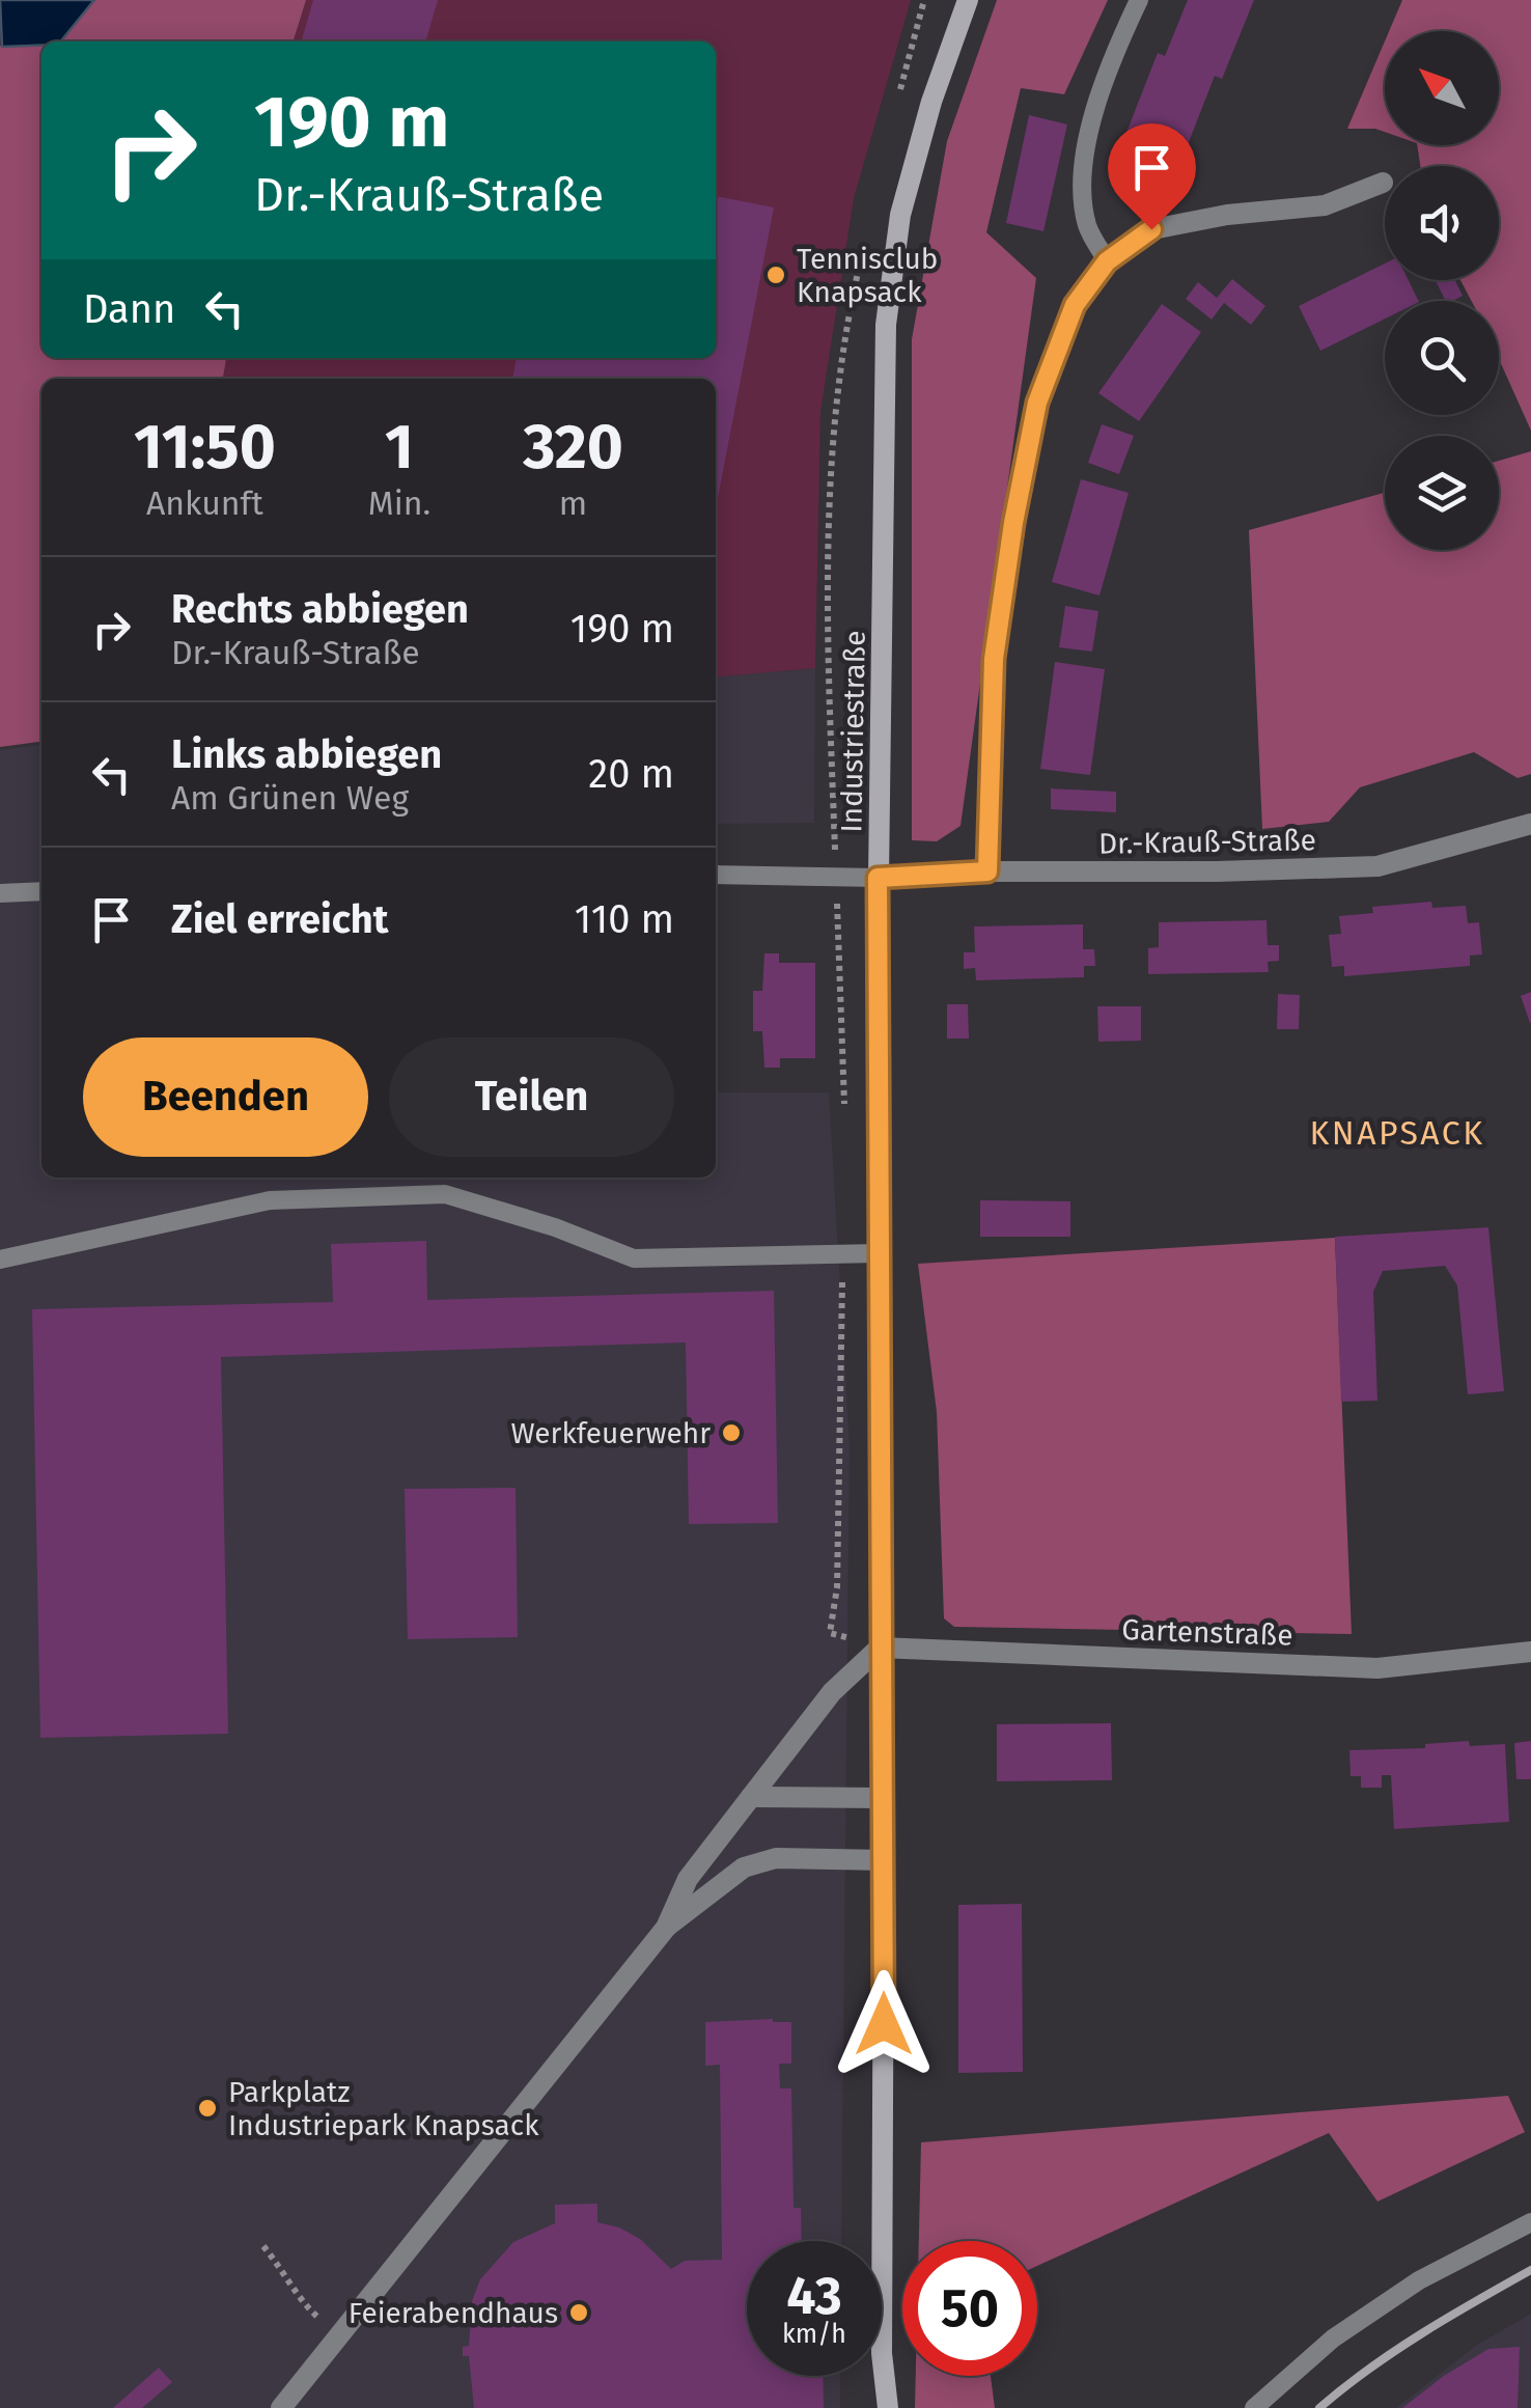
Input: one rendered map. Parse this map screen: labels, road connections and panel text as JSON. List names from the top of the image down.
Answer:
{
  "streets": {
    "main road": ["Industriestraße"],
    "street": ["Dr.-Krauß-Straße", "Gartenstraße"]
  },
  "crossings": [
    ["Industriestraße", "Dr.-Krauß-Straße"],
    ["Industriestraße", "Gartenstraße"]
  ],
  "districts": ["KNAPSACK"],
  "places": [
    "Tennisclub Knapsack",
    "Werkfeuerwehr",
    "Parkplatz Industriepark Knapsack",
    "Feierabendhaus"
  ],
  "north": "top left",
  "page": {
    "turn": ["190 m", "Dr.-Krauß-Straße"],
    "then": "Dann",
    "eta": [
      "11:50",
      "Ankunft",
      "1",
      "Min.",
      "320",
      "m"
    ],
    "list": [
      {
        "name": "Rechts abbiegen",
        "note": "Dr.-Krauß-Straße",
        "value": "190 m"
      },
      {
        "name": "Links abbiegen",
        "note": "Am Grünen Weg",
        "value": "20 m"
      },
      {
        "name": "Ziel erreicht",
        "value": "110 m"
      }
    ],
    "buttons": ["Beenden", "Teilen"],
    "speed": "43 km/h",
    "limit": "50"
  }
}
